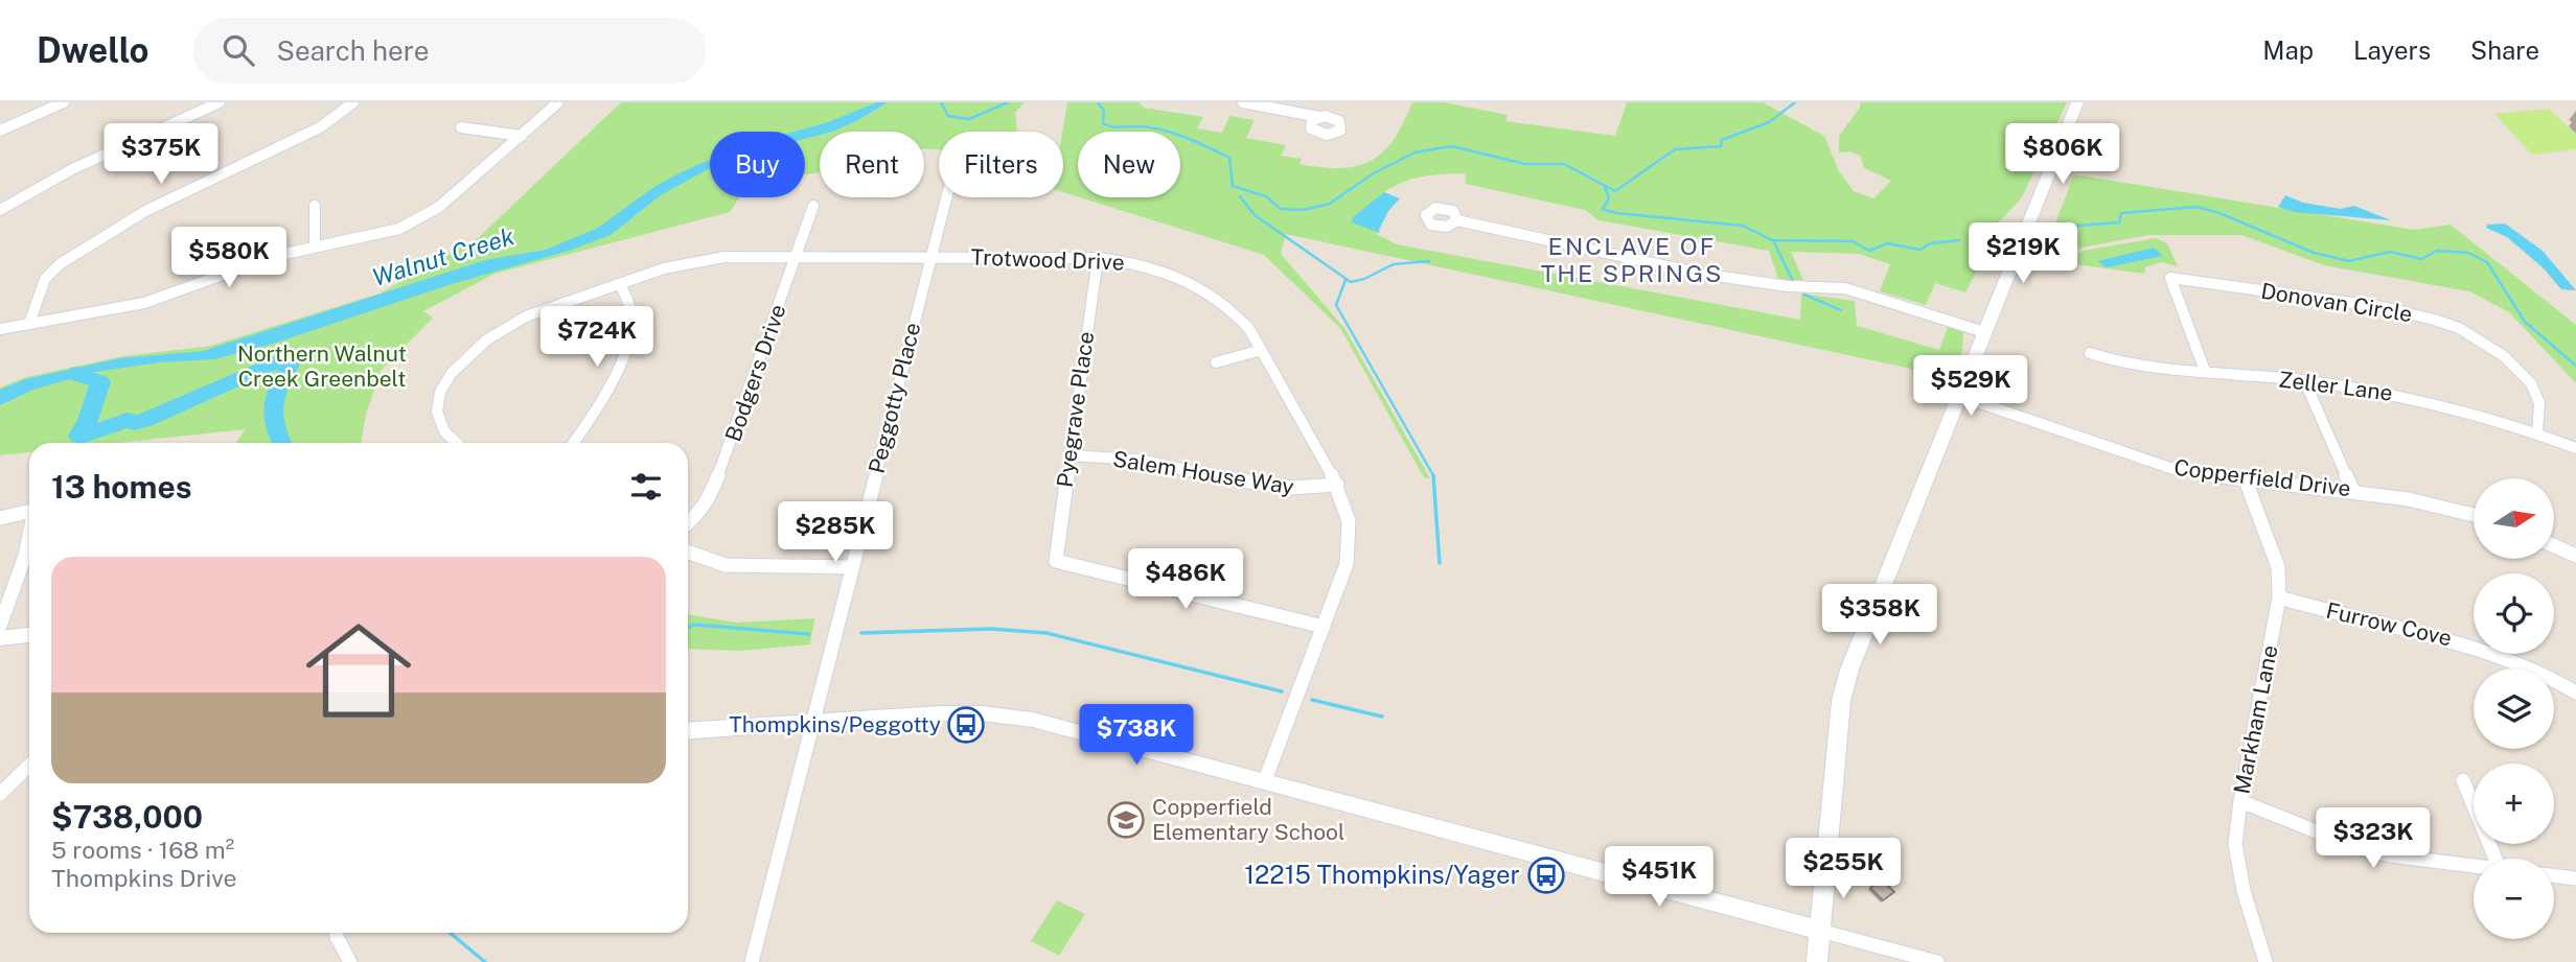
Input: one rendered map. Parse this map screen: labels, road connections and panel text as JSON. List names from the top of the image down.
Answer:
{
  "streets": {
    "street": [
      "Trotwood Drive",
      "Donovan Circle",
      "Bodgers Drive",
      "Zeller Lane",
      "Peggotty Place",
      "Pyegrave Place",
      "Salem House Way",
      "Copperfield Drive",
      "Furrow Cove",
      "Markham Lane"
    ]
  },
  "crossings": [
    ["Trotwood Drive", "Bodgers Drive"],
    ["Trotwood Drive", "Peggotty Place"],
    ["Trotwood Drive", "Pyegrave Place"],
    ["Trotwood Drive", "Salem House Way"],
    ["Donovan Circle", "Zeller Lane"],
    ["Pyegrave Place", "Salem House Way"],
    ["Copperfield Drive", "Markham Lane"],
    ["Furrow Cove", "Markham Lane"]
  ],
  "districts": ["ENCLAVE OF THE SPRINGS"],
  "water": ["Walnut Creek"],
  "parks": ["Northern Walnut Creek Greenbelt"],
  "places": {
    "bus stop": ["Thompkins/Peggotty", "12215 Thompkins/Yager"],
    "school or university": ["Copperfield Elementary School"]
  },
  "north": "right",
  "page": {
    "header": "Dwello",
    "search": "Search here",
    "nav": ["Map", "Layers", "Share"],
    "price": [
      "$375K",
      "$806K",
      "$219K",
      "$580K",
      "$724K",
      "$529K",
      "$285K",
      "$486K",
      "$358K",
      "$738K",
      "$323K",
      "$255K",
      "$451K"
    ],
    "chip": [
      "Buy",
      "Rent",
      "Filters",
      "New"
    ],
    "heading": "13 homes",
    "map_buttons": ["+", "−"],
    "list": [
      {
        "name": "$738,000",
        "note": "5 rooms · 168 m² · Thompkins Drive"
      }
    ]
  }
}
